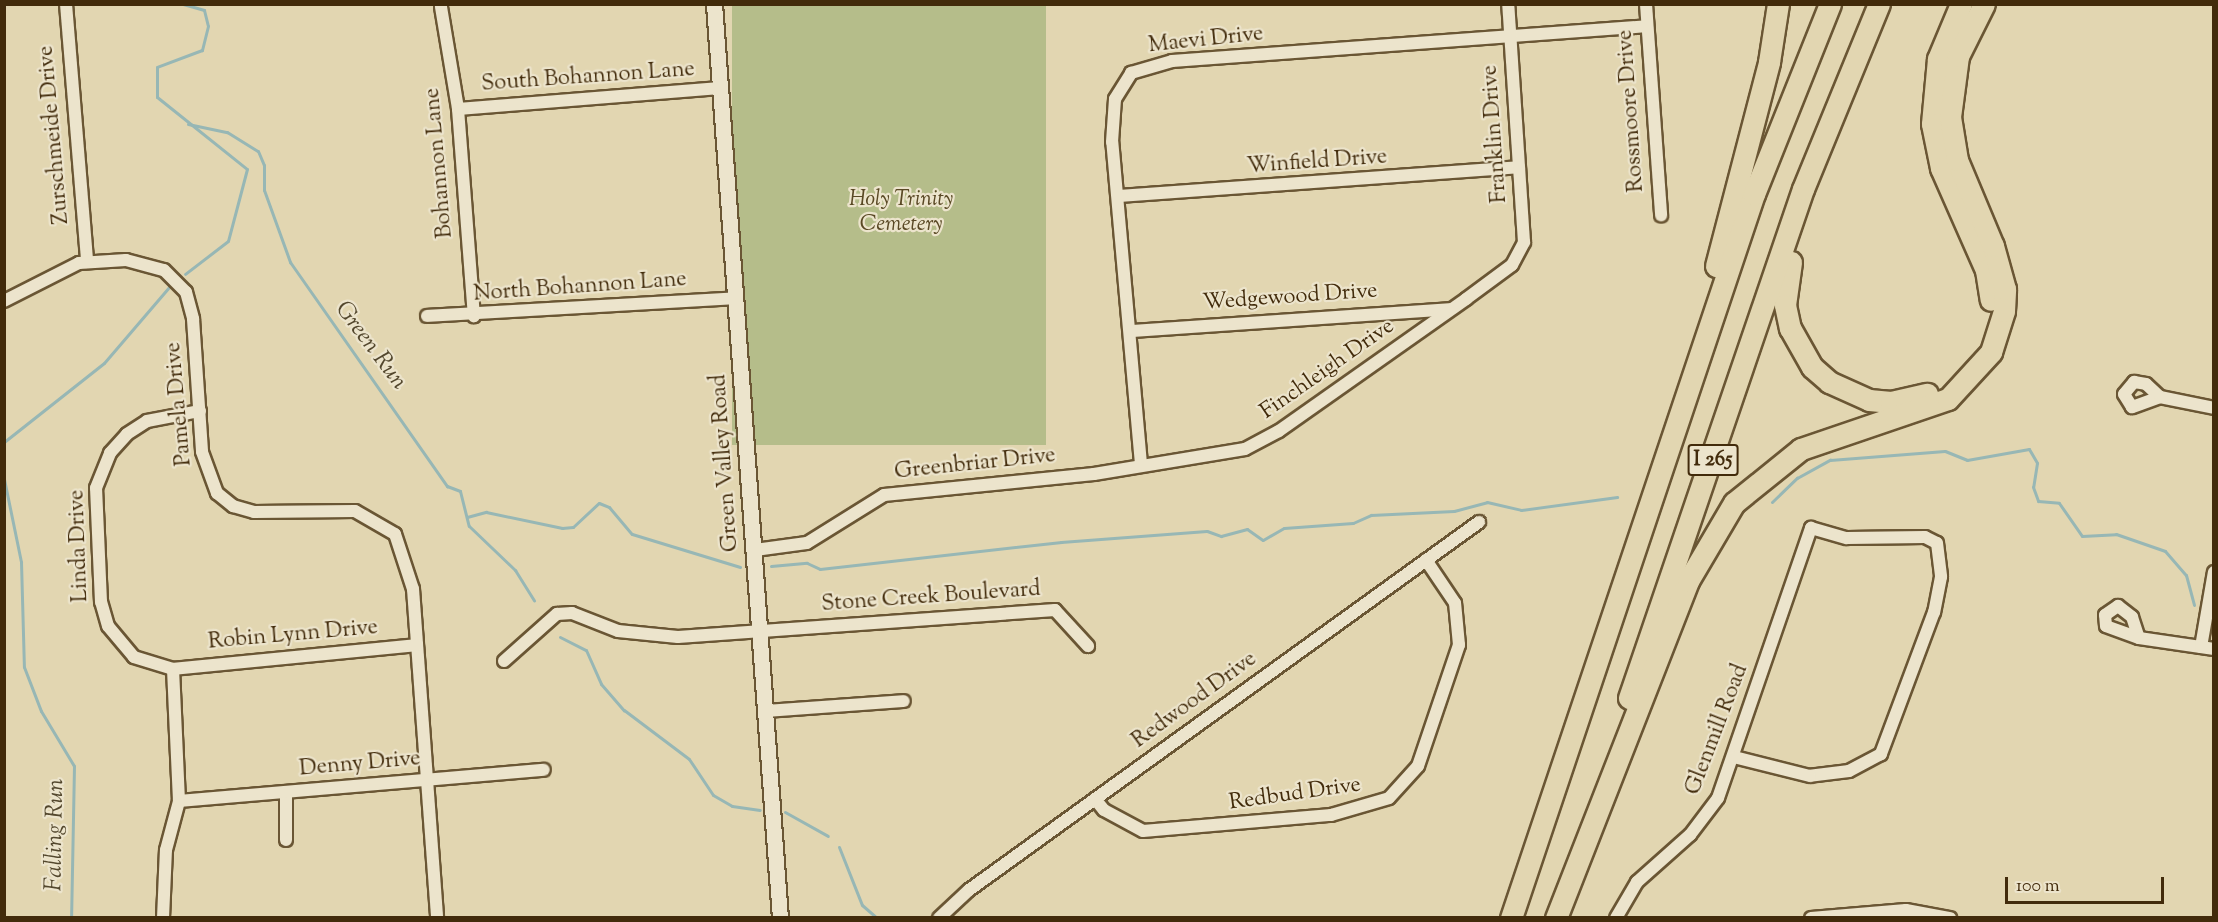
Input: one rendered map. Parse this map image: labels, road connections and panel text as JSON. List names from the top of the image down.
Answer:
{
  "streets": {
    "highway": ["I 265"],
    "street": [
      "Maevi Drive",
      "South Bohannon Lane",
      "Rossmoore Drive",
      "Franklin Drive",
      "Zurschmeide Drive",
      "Bohannon Lane",
      "Winfield Drive",
      "North Bohannon Lane",
      "Wedgewood Drive",
      "Finchleigh Drive",
      "Pamela Drive",
      "Green Valley Road",
      "Greenbriar Drive",
      "Linda Drive",
      "Stone Creek Boulevard",
      "Robin Lynn Drive",
      "Redwood Drive",
      "Glenmill Road",
      "Denny Drive",
      "Redbud Drive"
    ]
  },
  "crossings": [
    ["Maevi Drive", "Rossmoore Drive"],
    ["Maevi Drive", "Franklin Drive"],
    ["Maevi Drive", "Winfield Drive"],
    ["Maevi Drive", "Wedgewood Drive"],
    ["Maevi Drive", "Finchleigh Drive"],
    ["Maevi Drive", "Greenbriar Drive"],
    ["South Bohannon Lane", "Bohannon Lane"],
    ["South Bohannon Lane", "Green Valley Road"],
    ["Franklin Drive", "Winfield Drive"],
    ["Franklin Drive", "Finchleigh Drive"],
    ["Zurschmeide Drive", "Pamela Drive"],
    ["Bohannon Lane", "North Bohannon Lane"],
    ["North Bohannon Lane", "Green Valley Road"],
    ["Wedgewood Drive", "Finchleigh Drive"],
    ["Finchleigh Drive", "Greenbriar Drive"],
    ["Pamela Drive", "Linda Drive"],
    ["Pamela Drive", "Robin Lynn Drive"],
    ["Pamela Drive", "Denny Drive"],
    ["Green Valley Road", "Greenbriar Drive"],
    ["Green Valley Road", "Stone Creek Boulevard"],
    ["Linda Drive", "Robin Lynn Drive"],
    ["Redwood Drive", "Redbud Drive"]
  ],
  "water": ["Green Run", "Falling Run"],
  "parks": ["Holy Trinity Cemetery"],
  "scale_bar": "100 m"
}
